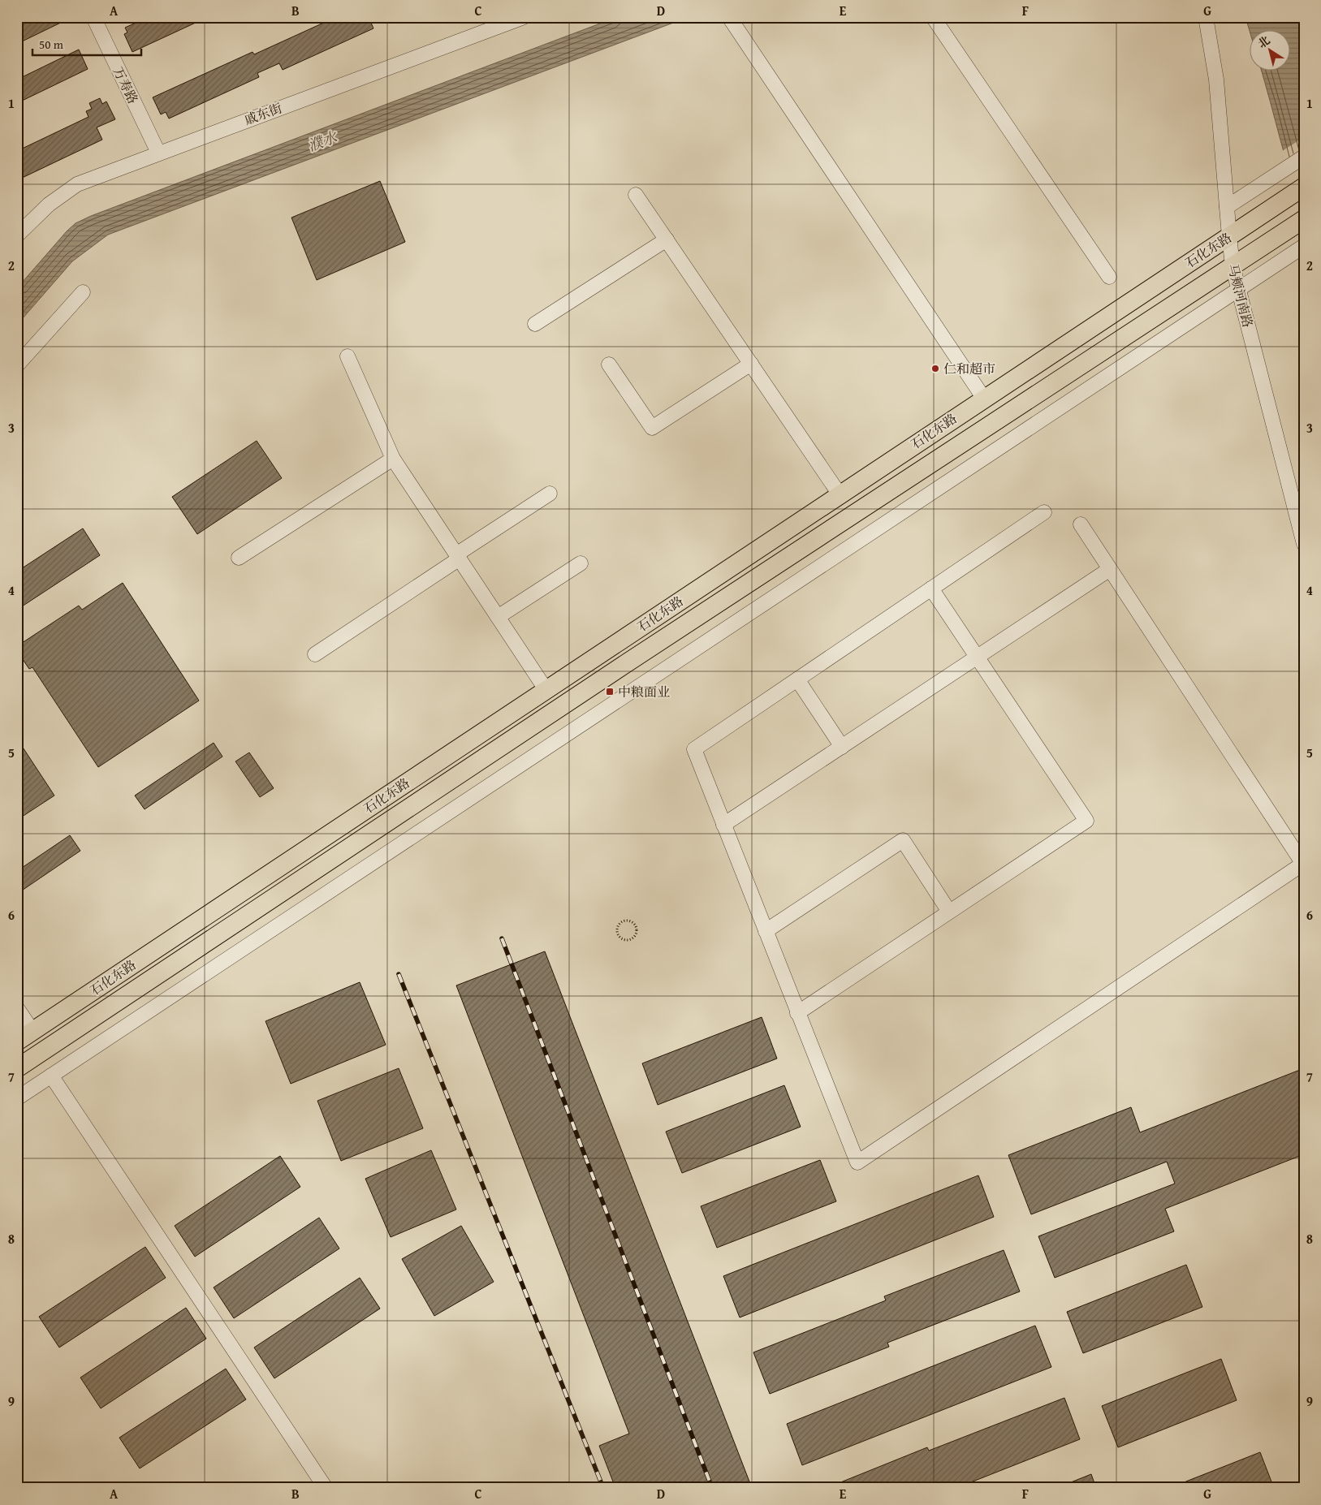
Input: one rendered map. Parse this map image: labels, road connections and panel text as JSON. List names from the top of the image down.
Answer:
{
  "streets": {
    "main road": ["石化东路"],
    "street": ["万寿路", "戚东街", "马颊河南路"]
  },
  "crossings": [
    ["万寿路", "戚东街"],
    ["石化东路", "马颊河南路"]
  ],
  "water": ["濮水"],
  "places": {
    "other": ["仁和超市"],
    "transit": ["中粮面业"]
  },
  "scale_bar": "50 m",
  "north": "top left",
  "grid": {
    "columns": [
      "A",
      "B",
      "C",
      "D",
      "E",
      "F",
      "G"
    ],
    "rows": [
      "1",
      "2",
      "3",
      "4",
      "5",
      "6",
      "7",
      "8",
      "9"
    ]
  }
}
